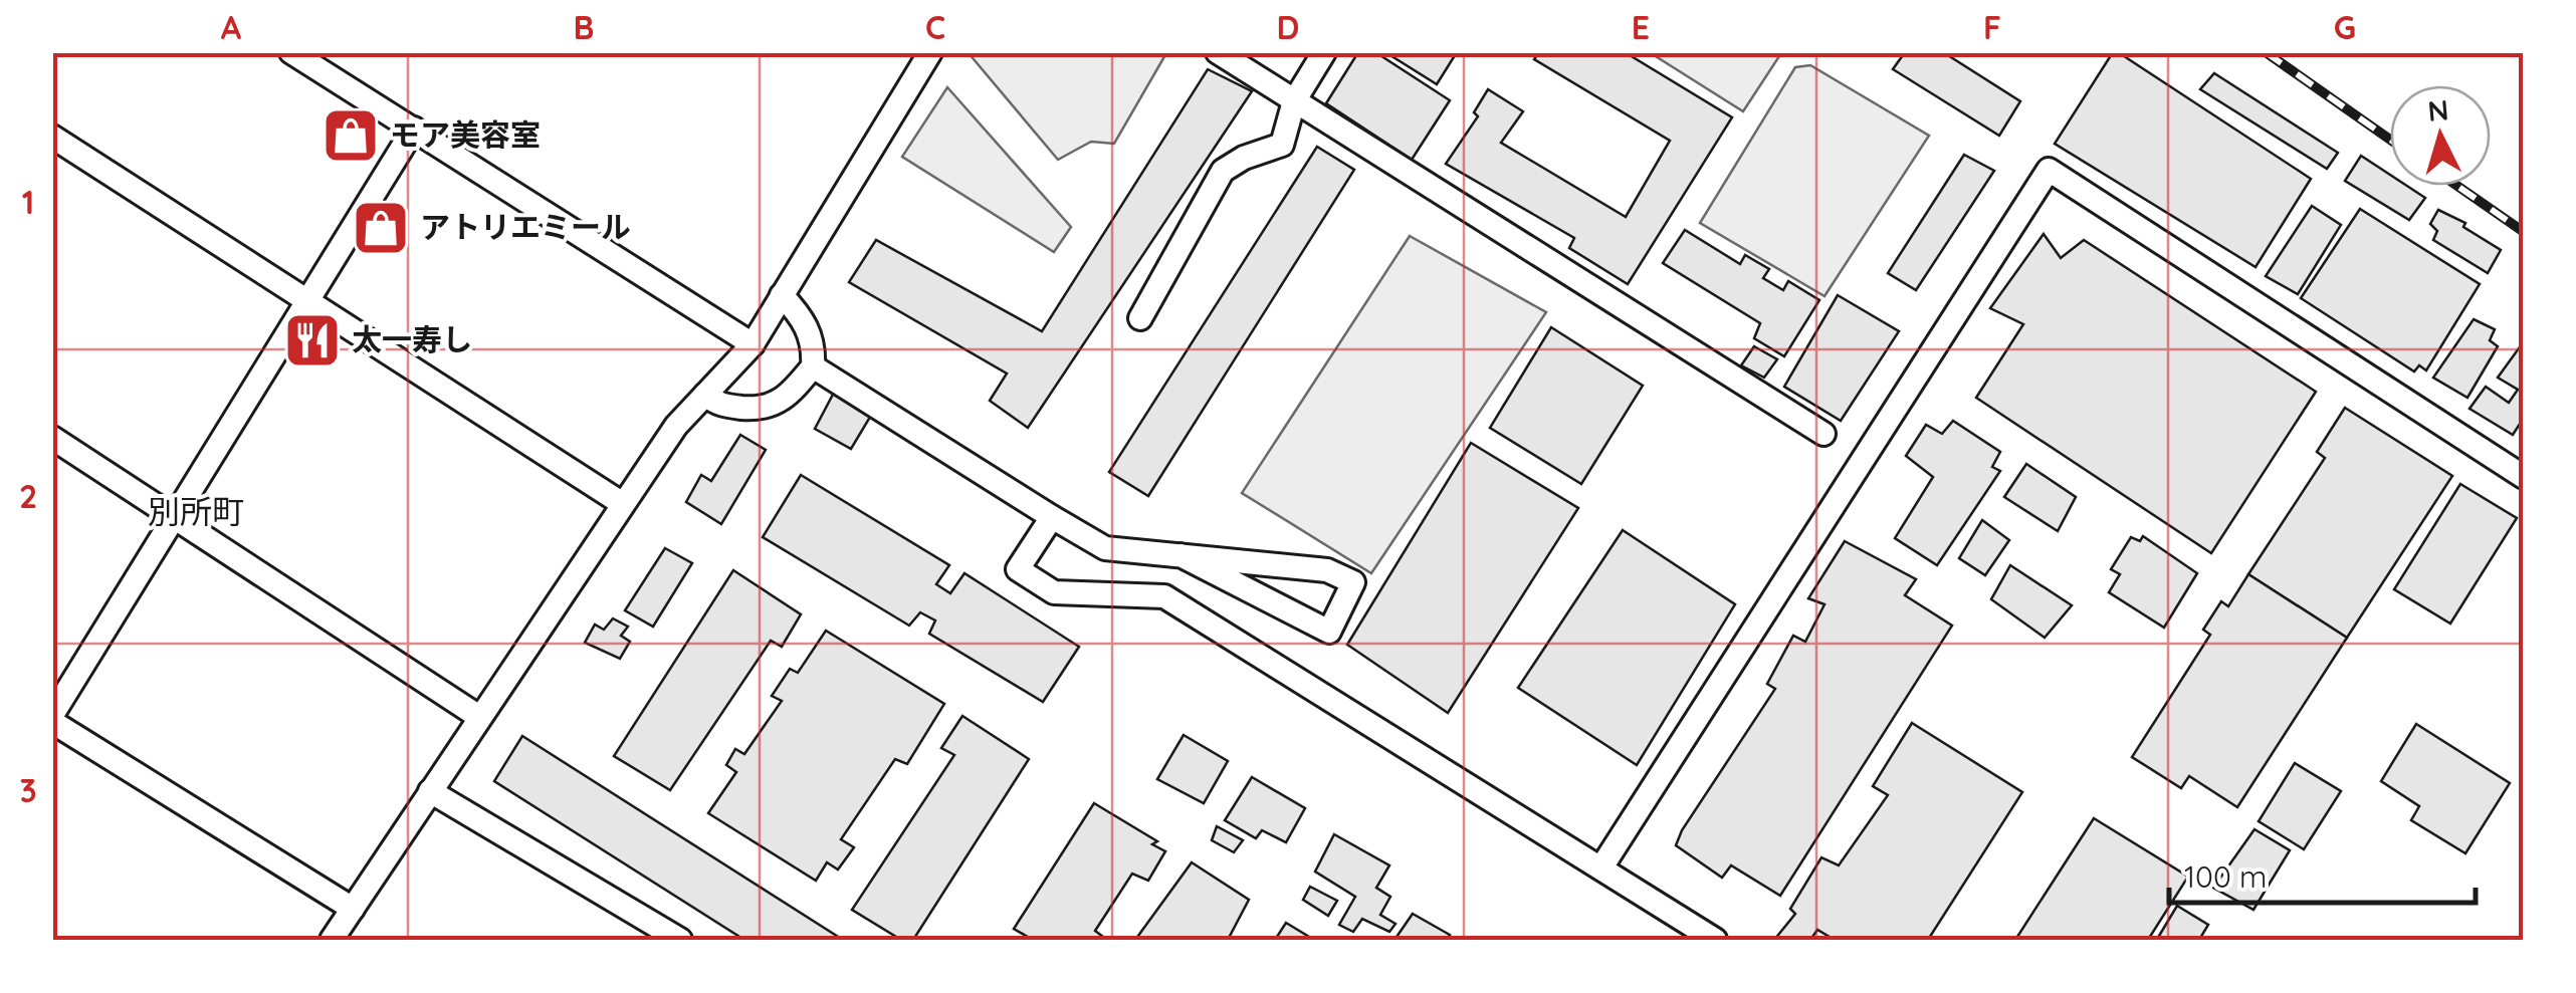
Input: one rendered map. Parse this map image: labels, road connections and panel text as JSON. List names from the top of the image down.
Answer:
{
  "districts": ["別所町"],
  "places": {
    "shop": ["モア美容室", "アトリエミール"],
    "restaurant": ["太一寿し"]
  },
  "scale_bar": "100 m",
  "north": "top",
  "grid": {
    "columns": [
      "A",
      "B",
      "C",
      "D",
      "E",
      "F",
      "G"
    ],
    "rows": ["1", "2", "3"]
  }
}
